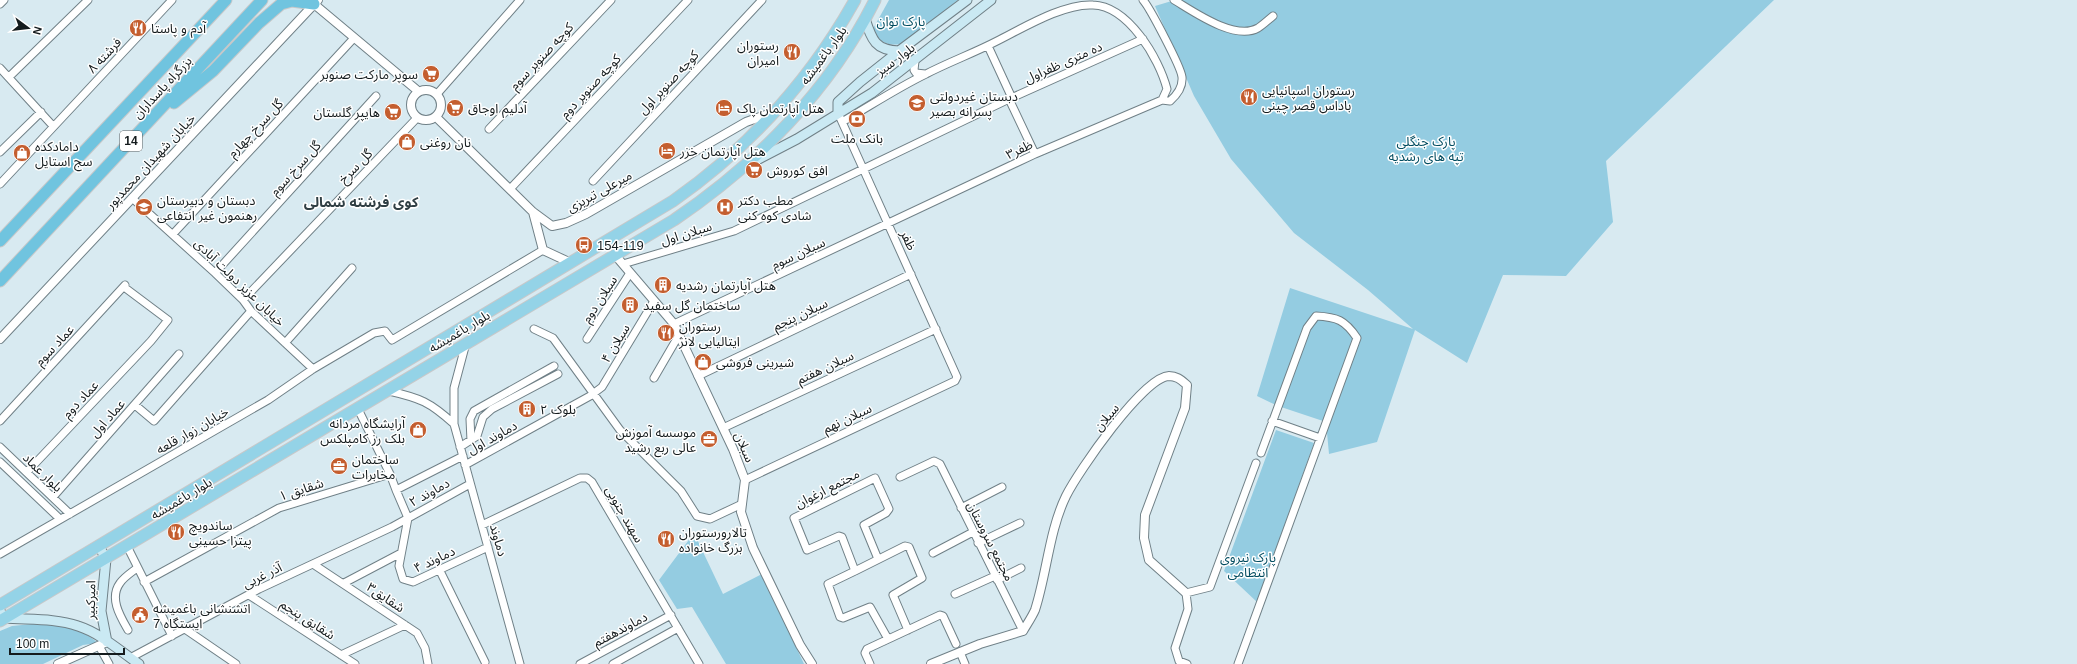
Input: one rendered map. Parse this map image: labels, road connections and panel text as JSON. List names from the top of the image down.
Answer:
{
  "streets": {
    "highway": ["بزرگراه پاسداران", "14"],
    "main road": ["بلوار باغمیشه", "بلوار سبز", "امیرکبیر"],
    "street": [
      "فرشته ۸",
      "کوچه صنوبر سوم",
      "ده متری ظفراول",
      "کوچه صنوبر اول",
      "کوچه صنوبر دوم",
      "گل سرخ چهارم",
      "ظفر۳",
      "خیابان شهیدان محمدپور",
      "گل سرخ",
      "گل سرخ سوم",
      "میرعلی تبریزی",
      "سبلان اول",
      "ظفر",
      "سبلان سوم",
      "خیابان عزیز دولت آبادی",
      "سبلان دوم",
      "سبلان پنجم",
      "سبلان ۴",
      "عماد سوم",
      "سبلان هفتم",
      "عماد دوم",
      "سبلان",
      "عماد اول",
      "سبلان نهم",
      "خیابان زوار قلعه",
      "دماوند اول",
      "بلوار عماد",
      "مجتمع ارغوان",
      "شقایق ۱",
      "دماوند ۲",
      "سهند جنوبی",
      "دماوند",
      "مجتمع سروستان",
      "دماوند ۴",
      "آذر غربی",
      "شقایق۳",
      "شقایق پنجم",
      "دماوندهفتم"
    ]
  },
  "crossings": [
    ["بلوار باغمیشه", "بلوار سبز"],
    ["بلوار باغمیشه", "میرعلی تبریزی"],
    ["بلوار باغمیشه", "سبلان"],
    ["بلوار باغمیشه", "دماوند"],
    ["بلوار باغمیشه", "امیرکبیر"],
    ["بلوار سبز", "ظفر"],
    ["ده متری ظفراول", "سبلان اول"],
    ["ده متری ظفراول", "ظفر"],
    ["کوچه صنوبر دوم", "میرعلی تبریزی"],
    ["گل سرخ چهارم", "خیابان عزیز دولت آبادی"],
    ["ظفر۳", "ظفر"],
    ["ظفر۳", "سبلان سوم"],
    ["خیابان شهیدان محمدپور", "خیابان عزیز دولت آبادی"],
    ["گل سرخ", "میرعلی تبریزی"],
    ["گل سرخ", "خیابان عزیز دولت آبادی"],
    ["گل سرخ سوم", "خیابان عزیز دولت آبادی"],
    ["سبلان اول", "ظفر"],
    ["سبلان اول", "سبلان"],
    ["ظفر", "سبلان سوم"],
    ["ظفر", "سبلان پنجم"],
    ["ظفر", "سبلان هفتم"],
    ["ظفر", "سبلان نهم"],
    ["سبلان سوم", "سبلان"],
    ["خیابان عزیز دولت آبادی", "خیابان زوار قلعه"],
    ["سبلان دوم", "سبلان"],
    ["سبلان پنجم", "سبلان"],
    ["سبلان ۴", "سبلان"],
    ["سبلان ۴", "دماوند اول"],
    ["عماد سوم", "عماد دوم"],
    ["سبلان هفتم", "سبلان"],
    ["عماد دوم", "بلوار عماد"],
    ["سبلان", "سبلان نهم"],
    ["سبلان", "مجتمع سروستان"],
    ["عماد اول", "بلوار عماد"],
    ["خیابان زوار قلعه", "بلوار عماد"],
    ["دماوند اول", "دماوند"],
    ["دماوند ۲", "دماوند"],
    ["دماوند ۲", "دماوند ۴"],
    ["دماوند ۲", "آذر غربی"],
    ["سهند جنوبی", "دماوند"],
    ["سهند جنوبی", "دماوندهفتم"],
    ["دماوند", "دماوند ۴"],
    ["دماوند ۴", "آذر غربی"],
    ["آذر غربی", "شقایق۳"],
    ["آذر غربی", "شقایق پنجم"]
  ],
  "districts": ["کوی فرشته شمالی"],
  "parks": ["پارک توان", "پارک جنگلی تپه های رشدیه", "پارک نیروی انتظامی"],
  "places": {
    "restaurant": [
      "آدم و پاستا",
      "رستوران امیران",
      "رستوران اسپانیایی باداس قصر چینی",
      "رستوران ایتالیایی لانژ",
      "ساندویچ پیتزا حسینی",
      "تالارورستوران بزرگ خانواده"
    ],
    "supermarket": [
      "سوپر مارکت صنوبر",
      "آدلیم اوجاق",
      "هایپر گلستان",
      "افق کوروش"
    ],
    "school or university": ["دبستان غیردولتی پسرانه بصیر", "دبستان و دبیرستان رهنمون غیر انتفاعی"],
    "hotel": ["هتل آپارتمان پاک", "هتل آپارتمان خزر"],
    "bank": ["بانک ملت"],
    "shop": [
      "نان روغنی",
      "دامادکده سج استایل",
      "شیرینی فروشی",
      "آرایشگاه مردانه بلک رز کامپلکس"
    ],
    "hospital": ["مطب دکتر شادی کوه کنی"],
    "bus stop": ["154-119"],
    "building": ["هتل آپارتمان رشدیه", "ساختمان گل سفید", "بلوک ۲"],
    "office": ["موسسه آموزش عالی ربع رشید", "ساختمان مخابرات"],
    "public building": ["اتشنشانی باغمیشه ایستگاه 7"]
  },
  "scale_bar": "100 m",
  "north": "right"
}
